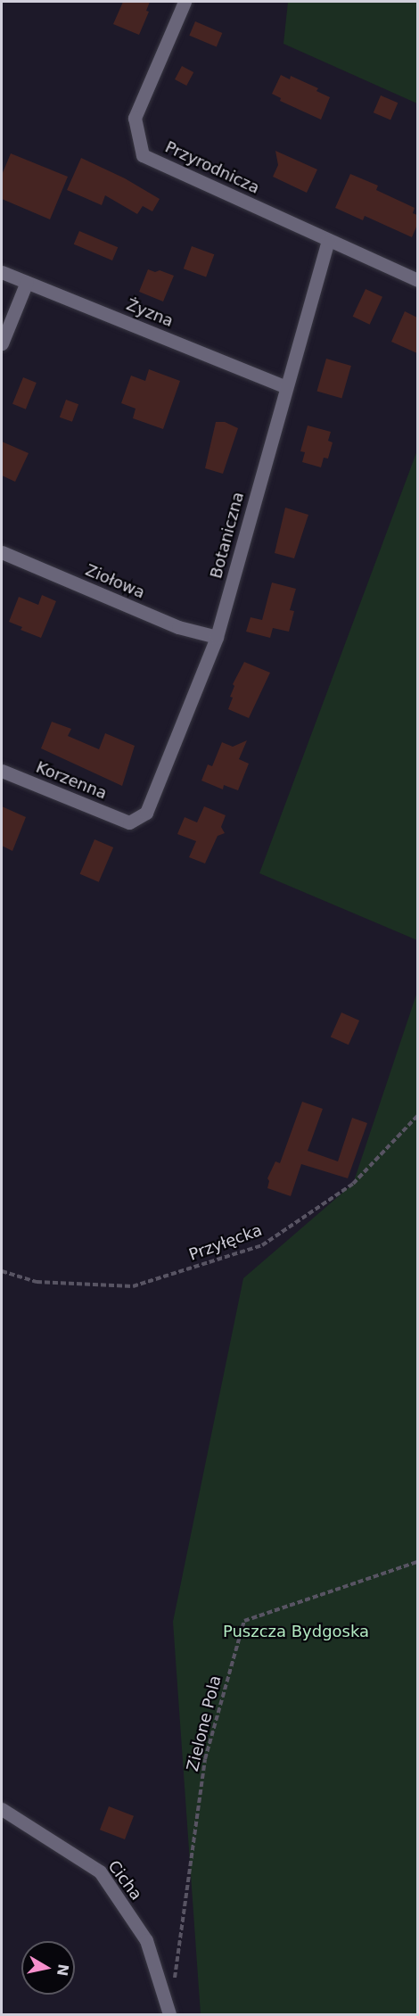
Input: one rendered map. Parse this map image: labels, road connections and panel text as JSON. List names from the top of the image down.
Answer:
{
  "streets": {
    "street": [
      "Przyrodnicza",
      "Żyzna",
      "Botaniczna",
      "Ziołowa",
      "Korzenna",
      "Cicha"
    ],
    "path": ["Przyłęcka", "Zielone Pola"]
  },
  "crossings": [
    ["Przyrodnicza", "Botaniczna"],
    ["Żyzna", "Botaniczna"],
    ["Botaniczna", "Ziołowa"],
    ["Botaniczna", "Korzenna"]
  ],
  "parks": ["Puszcza Bydgoska"],
  "north": "right"
}
